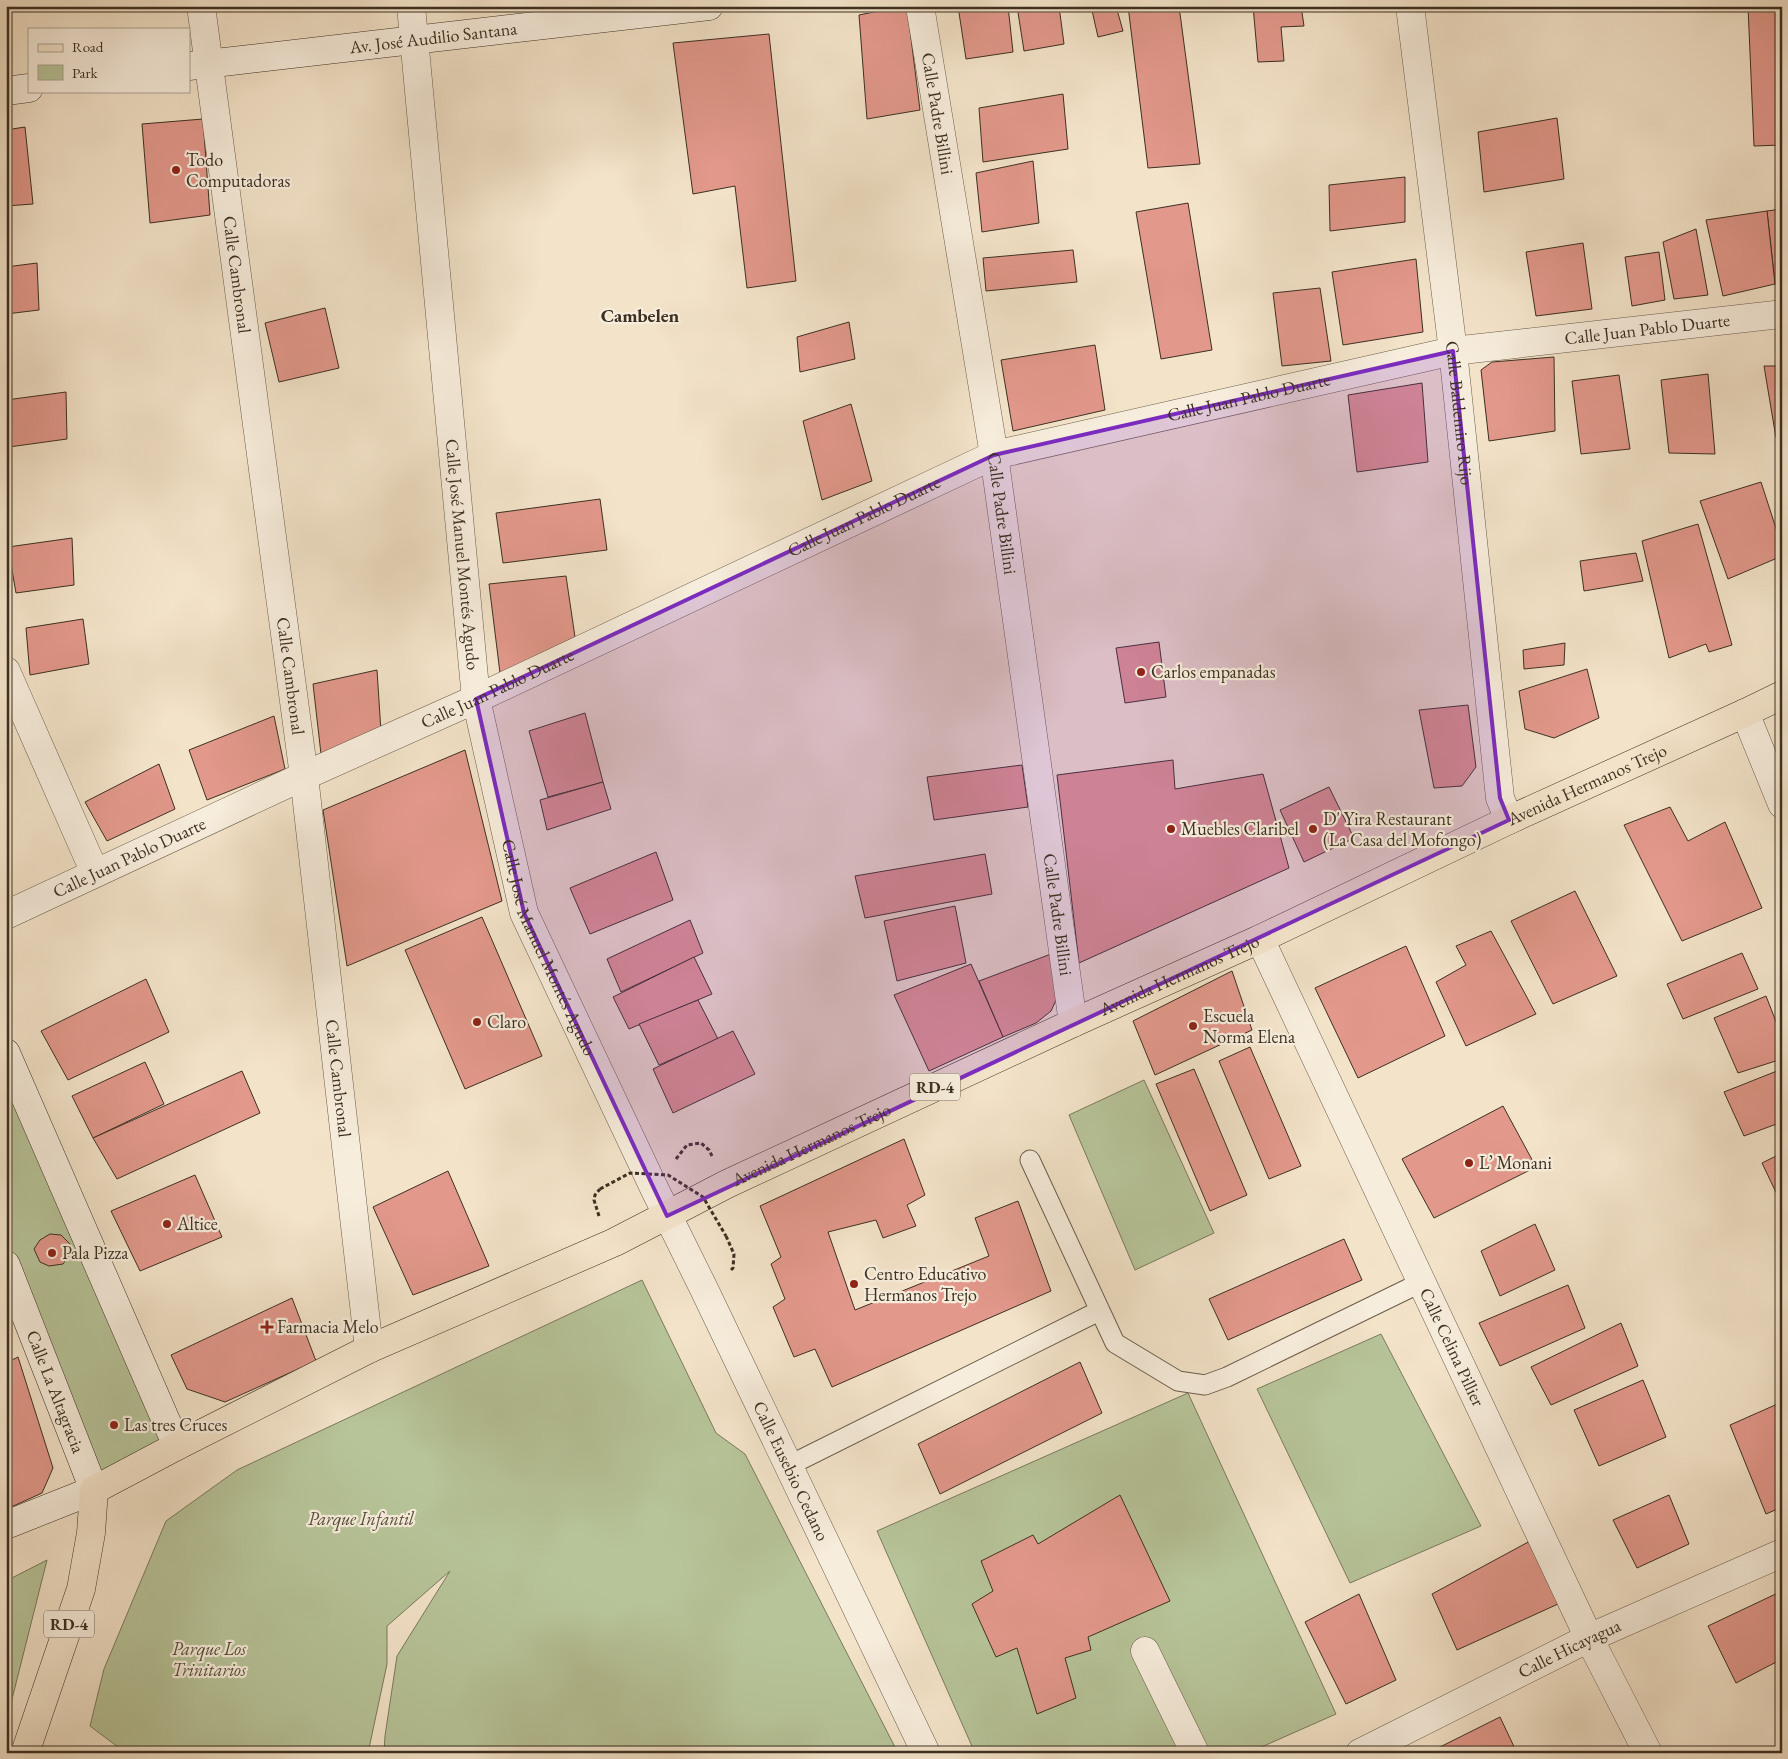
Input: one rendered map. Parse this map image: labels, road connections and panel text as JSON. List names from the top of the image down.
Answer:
{
  "streets": {
    "main road": ["Avenida Hermanos Trejo", "RD-4"],
    "street": [
      "Av. José Audilio Santana",
      "Calle Padre Billini",
      "Calle Cambronal",
      "Calle Juan Pablo Duarte",
      "Calle Baldemiro Rijo",
      "Calle José Manuel Montés Agudo",
      "Calle Celina Pillier",
      "Calle La Altagracia",
      "Calle Eusebio Cedano",
      "Calle Hicayagua"
    ]
  },
  "crossings": [
    ["Av. José Audilio Santana", "Calle Cambronal"],
    ["Av. José Audilio Santana", "Calle José Manuel Montés Agudo"],
    ["Calle Padre Billini", "Calle Juan Pablo Duarte"],
    ["Calle Padre Billini", "Avenida Hermanos Trejo"],
    ["Calle Cambronal", "Calle Juan Pablo Duarte"],
    ["Calle Cambronal", "Avenida Hermanos Trejo"],
    ["Calle Juan Pablo Duarte", "Calle Baldemiro Rijo"],
    ["Calle Juan Pablo Duarte", "Calle José Manuel Montés Agudo"],
    ["Calle Baldemiro Rijo", "Avenida Hermanos Trejo"],
    ["Calle José Manuel Montés Agudo", "Calle Eusebio Cedano"],
    ["Avenida Hermanos Trejo", "RD-4"],
    ["Avenida Hermanos Trejo", "Calle Celina Pillier"],
    ["Avenida Hermanos Trejo", "Calle La Altagracia"],
    ["Avenida Hermanos Trejo", "Calle Eusebio Cedano"],
    ["RD-4", "Calle La Altagracia"],
    ["Calle Celina Pillier", "Calle Hicayagua"]
  ],
  "districts": ["Cambelen"],
  "parks": ["Parque Infantil", "Parque Los Trinitarios"],
  "places": {
    "other": [
      "Todo Computadoras",
      "Carlos empanadas",
      "Muebles Claribel",
      "D' Yira Restaurant (La Casa del Mofongo)",
      "Claro",
      "Escuela Norma Elena",
      "L’ Monani",
      "Altice",
      "Pala Pizza",
      "Centro Educativo Hermanos Trejo",
      "Las tres Cruces"
    ],
    "health": ["Farmacia Melo"]
  },
  "legend": ["Road", "Park"]
}
